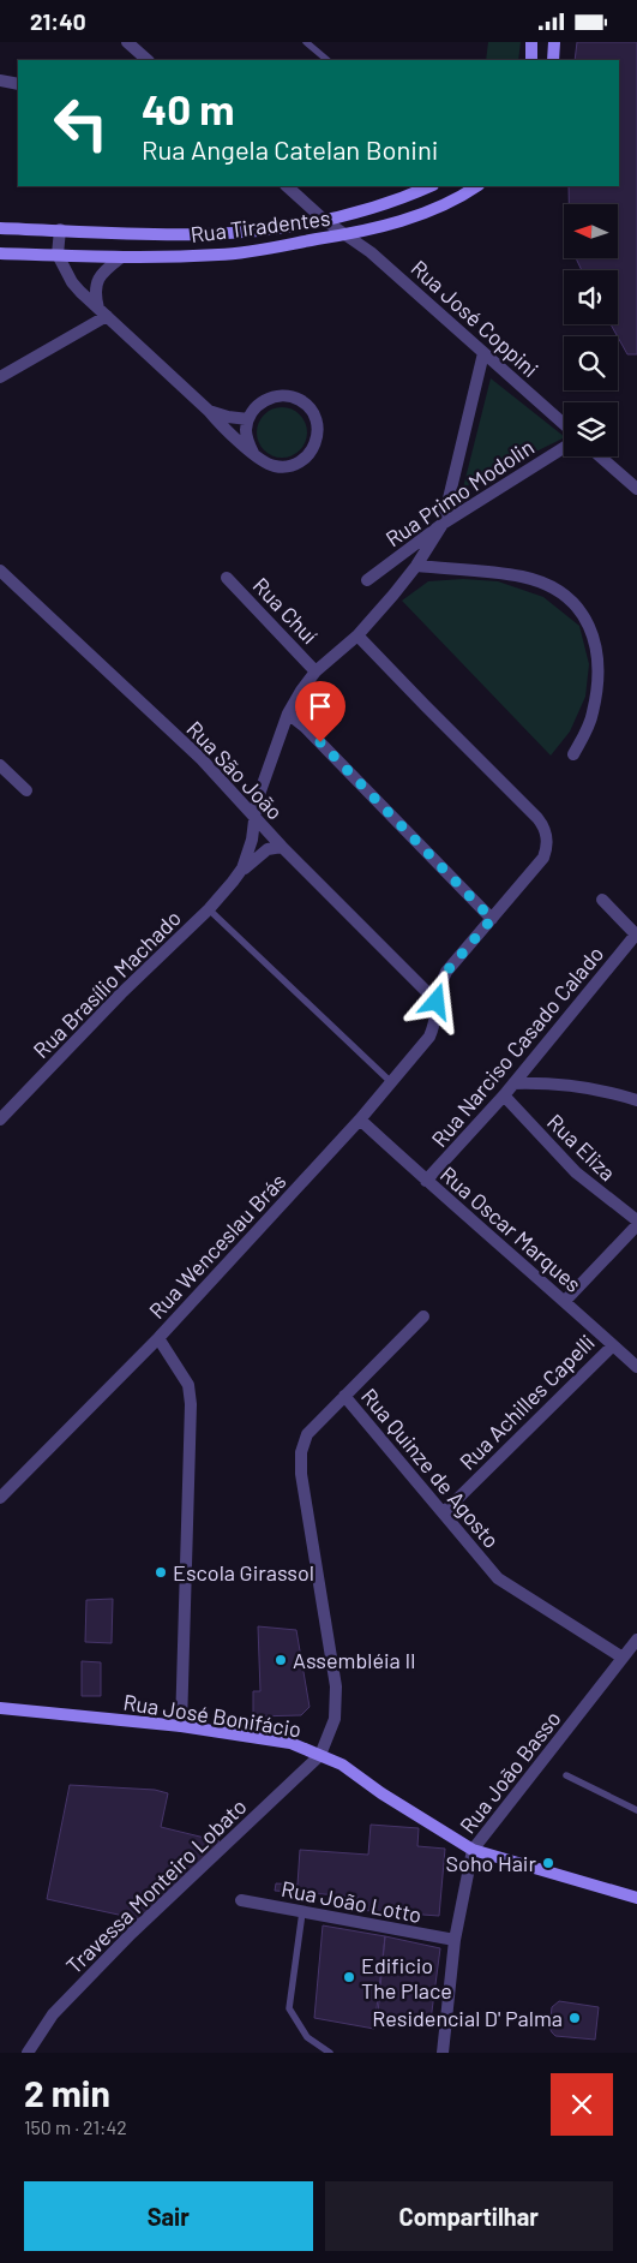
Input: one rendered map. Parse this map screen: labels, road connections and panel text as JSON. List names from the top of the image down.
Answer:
{
  "streets": {
    "main road": ["Rua Tiradentes", "Rua José Bonifácio"],
    "street": [
      "Rua José Coppini",
      "Rua Primo Modolin",
      "Rua Chuí",
      "Rua São João",
      "Rua Brasílio Machado",
      "Rua Narciso Casado Calado",
      "Rua Eliza",
      "Rua Oscar Marques",
      "Rua Wenceslau Brás",
      "Rua Achilles Capelli",
      "Rua Quinze de Agosto",
      "Rua João Basso",
      "Travessa Monteiro Lobato",
      "Rua João Lotto"
    ]
  },
  "crossings": [
    ["Rua Tiradentes", "Rua José Coppini"],
    ["Rua Primo Modolin", "Rua Brasílio Machado"],
    ["Rua Chuí", "Rua Brasílio Machado"],
    ["Rua São João", "Rua Brasílio Machado"],
    ["Rua São João", "Rua Wenceslau Brás"],
    ["Rua Brasílio Machado", "Rua Wenceslau Brás"],
    ["Rua Narciso Casado Calado", "Rua Eliza"],
    ["Rua Narciso Casado Calado", "Rua Oscar Marques"],
    ["Rua Oscar Marques", "Rua Wenceslau Brás"],
    ["Rua Oscar Marques", "Rua Achilles Capelli"],
    ["Rua Achilles Capelli", "Rua Quinze de Agosto"],
    ["Rua Quinze de Agosto", "Rua José Bonifácio"],
    ["Rua Quinze de Agosto", "Rua João Basso"],
    ["Rua Quinze de Agosto", "Travessa Monteiro Lobato"],
    ["Rua José Bonifácio", "Rua João Basso"],
    ["Rua José Bonifácio", "Travessa Monteiro Lobato"],
    ["Rua João Basso", "Rua João Lotto"]
  ],
  "places": [
    "Escola Girassol",
    "Assembléia II",
    "Soho Hair",
    "Edificio The Place",
    "Residencial D' Palma"
  ],
  "north": "left",
  "page": {
    "status": "21:40",
    "turn": ["40 m", "Rua Angela Catelan Bonini"],
    "heading": ["2 min", "150 m · 21:42"],
    "buttons": ["Sair", "Compartilhar"]
  }
}
